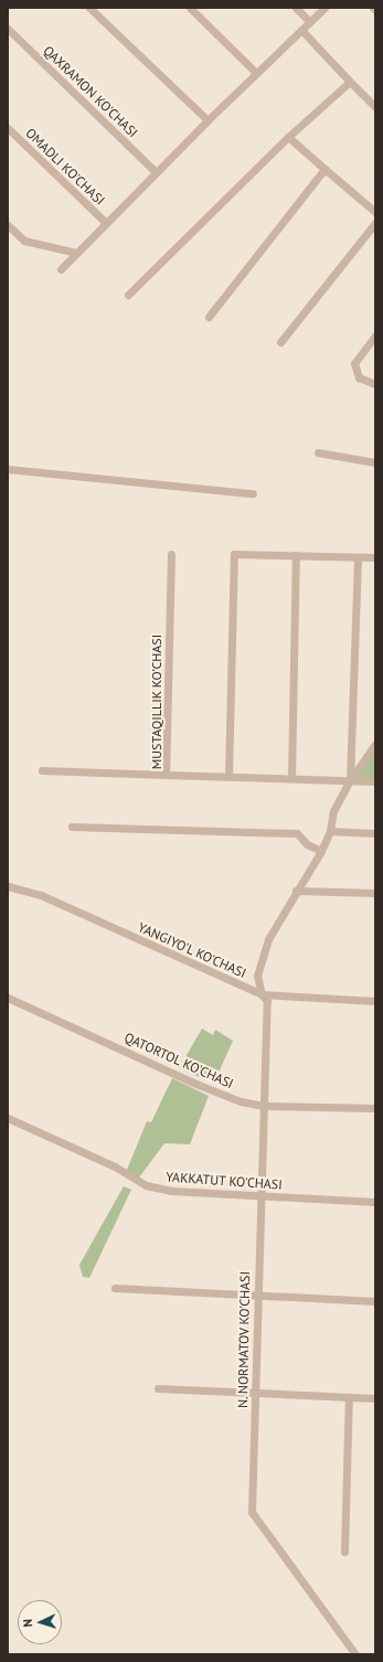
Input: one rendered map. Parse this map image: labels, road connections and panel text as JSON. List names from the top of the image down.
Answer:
{
  "streets": {
    "street": [
      "QAXRAMON KO'CHASI",
      "OMADLI KO'CHASI",
      "MUSTAQILLIK KO'CHASI",
      "YANGIYO'L KO'CHASI",
      "QATORTOL KO'CHASI",
      "YAKKATUT KO'CHASI",
      "N. NORMATOV KO'CHASI"
    ]
  },
  "crossings": [
    ["MUSTAQILLIK KO'CHASI", "N. NORMATOV KO'CHASI"],
    ["YANGIYO'L KO'CHASI", "N. NORMATOV KO'CHASI"],
    ["QATORTOL KO'CHASI", "N. NORMATOV KO'CHASI"],
    ["YAKKATUT KO'CHASI", "N. NORMATOV KO'CHASI"]
  ],
  "north": "left"
}
